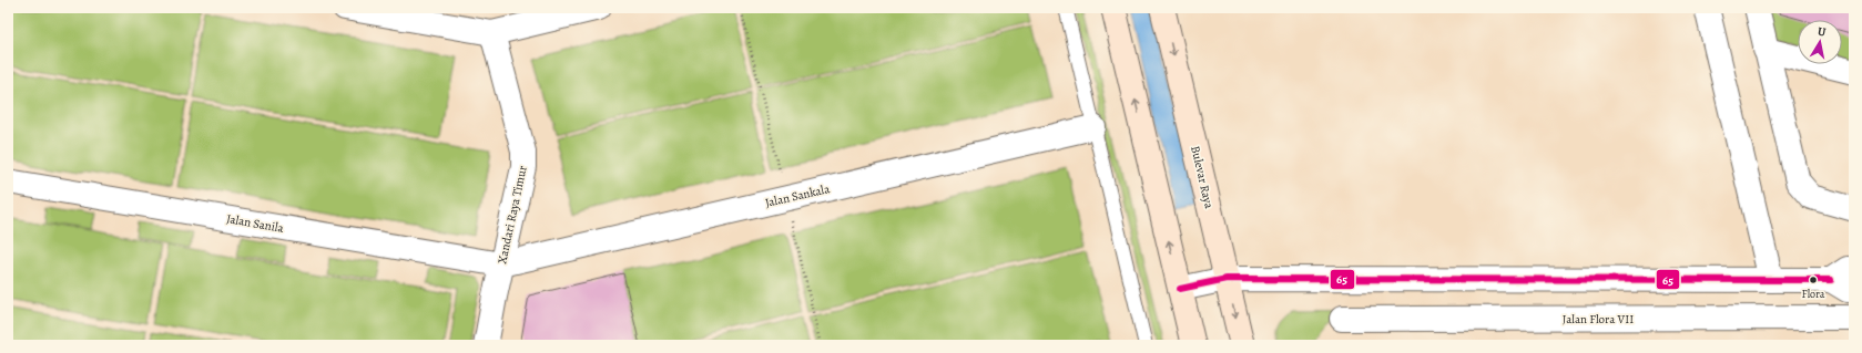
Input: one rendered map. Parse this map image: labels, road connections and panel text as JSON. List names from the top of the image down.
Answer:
{
  "streets": {
    "street": [
      "Bulevar Raya",
      "Jalan Sankala",
      "Xandari Raya Timur",
      "Jalan Sanila",
      "Jalan Flora VII"
    ]
  },
  "crossings": [
    ["Jalan Sankala", "Xandari Raya Timur"],
    ["Jalan Sankala", "Jalan Sanila"],
    ["Xandari Raya Timur", "Jalan Sanila"]
  ],
  "places": ["Flora"],
  "lines": ["transit line 65"],
  "north": "top"
}
